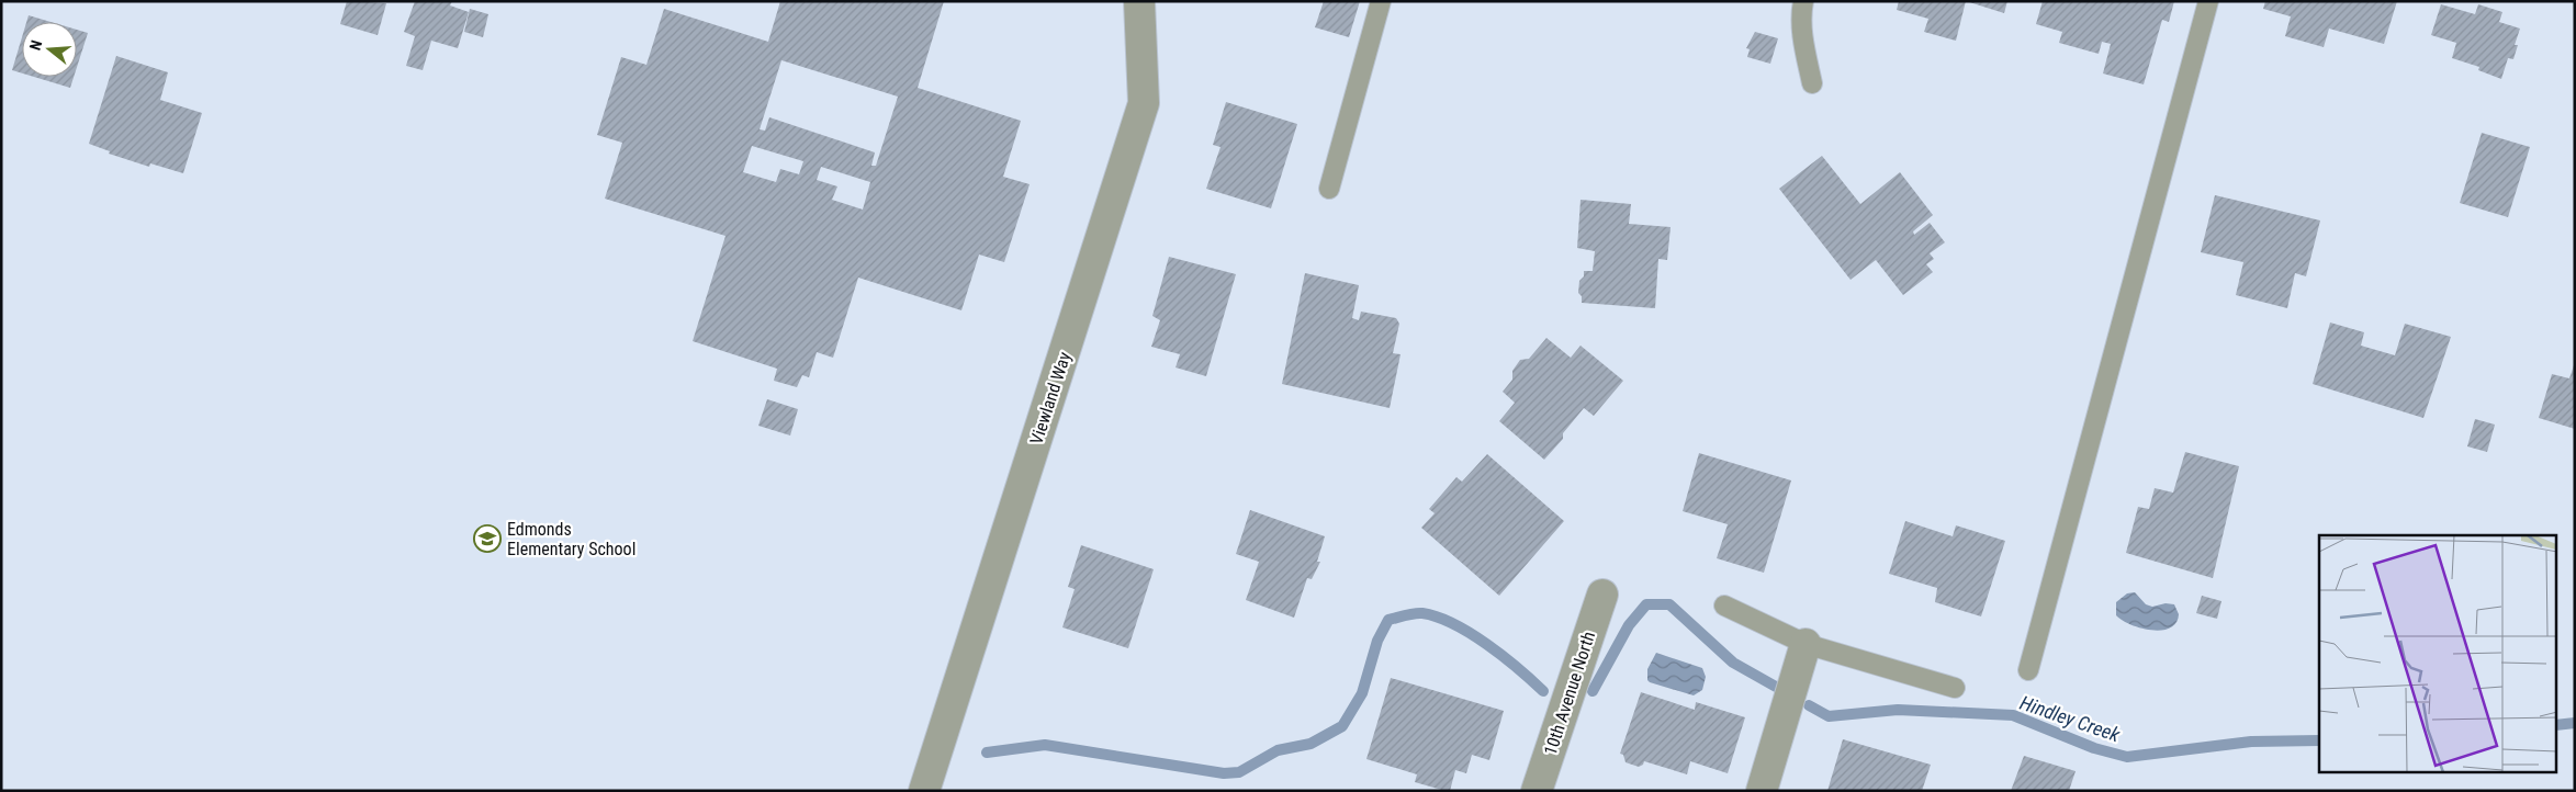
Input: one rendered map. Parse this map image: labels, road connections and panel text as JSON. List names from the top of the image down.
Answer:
{
  "streets": {
    "street": ["Viewland Way", "10th Avenue North"]
  },
  "water": ["Hindley Creek"],
  "places": {
    "school or university": ["Edmonds Elementary School"]
  },
  "north": "left"
}
